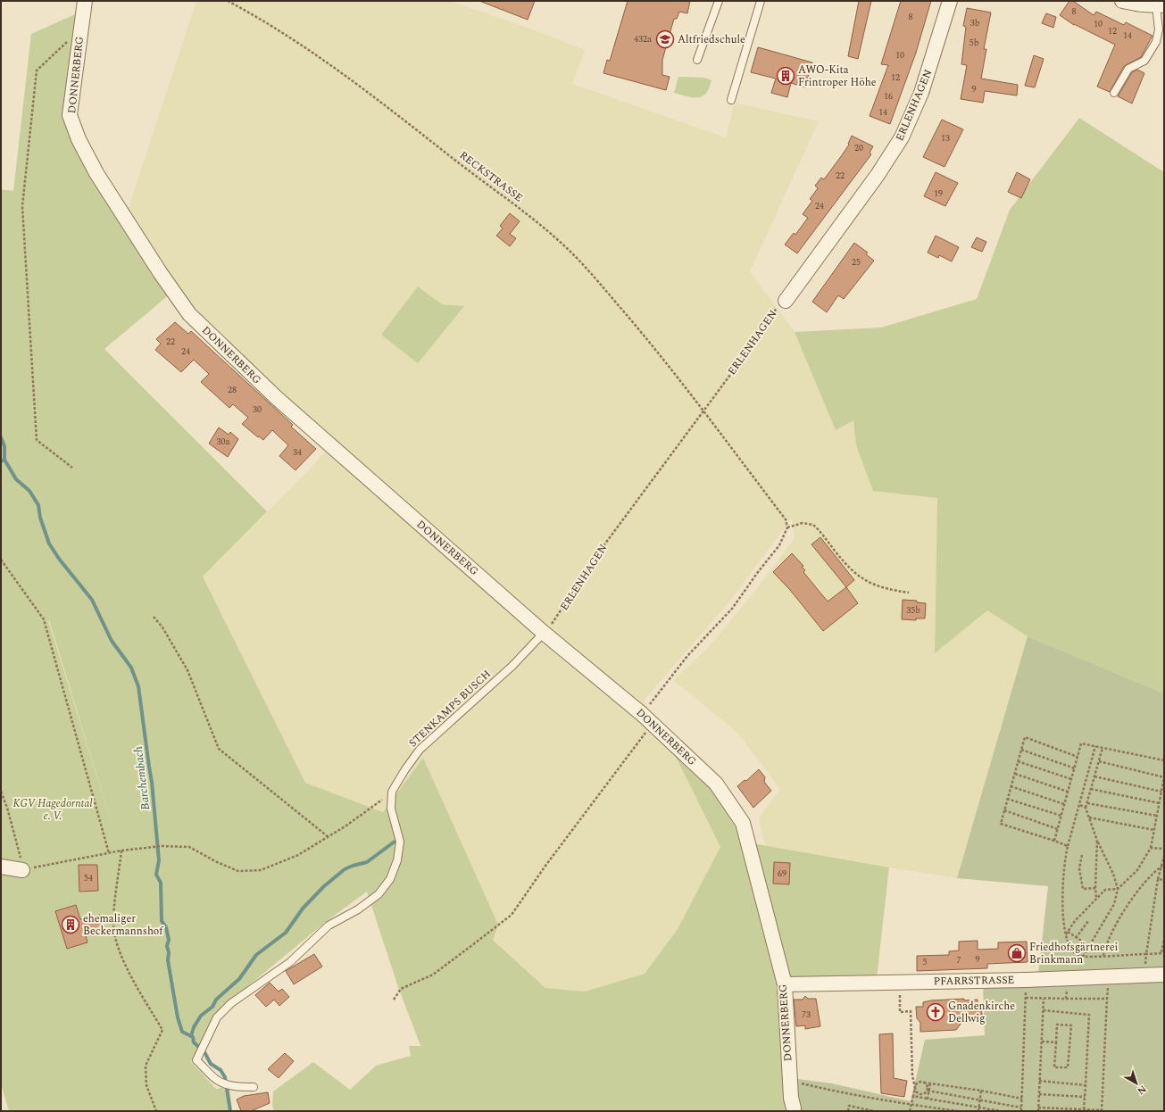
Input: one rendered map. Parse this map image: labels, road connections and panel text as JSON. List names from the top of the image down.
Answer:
{
  "streets": {
    "street": ["DONNERBERG", "ERLENHAGEN", "PFARRSTRASSE"],
    "lane": ["STENKAMPS BUSCH"],
    "path": ["RECKSTRASSE"]
  },
  "crossings": [
    ["DONNERBERG", "ERLENHAGEN"],
    ["DONNERBERG", "STENKAMPS BUSCH"],
    ["DONNERBERG", "PFARRSTRASSE"],
    ["ERLENHAGEN", "RECKSTRASSE"],
    ["ERLENHAGEN", "STENKAMPS BUSCH"]
  ],
  "water": ["Barchembach"],
  "parks": ["KGV Hagedorntal e. V."],
  "places": {
    "school or university": ["Altfriedschule"],
    "building": ["AWO-Kita Frintroper Höhe", "ehemaliger Beckermannshof"],
    "shop": ["Friedhofsgärtnerei Brinkmann"],
    "church": ["Gnadenkirche Dellwig"]
  },
  "house_numbers": [
    "8",
    "8",
    "3b",
    "10",
    "12",
    "14",
    "432a",
    "5b",
    "10",
    "12",
    "9",
    "16",
    "14",
    "13",
    "20",
    "22",
    "19",
    "24",
    "25",
    "22",
    "24",
    "28",
    "30",
    "30a",
    "34",
    "35b",
    "69",
    "54",
    "9",
    "7",
    "5",
    "73"
  ],
  "north": "bottom right"
}
